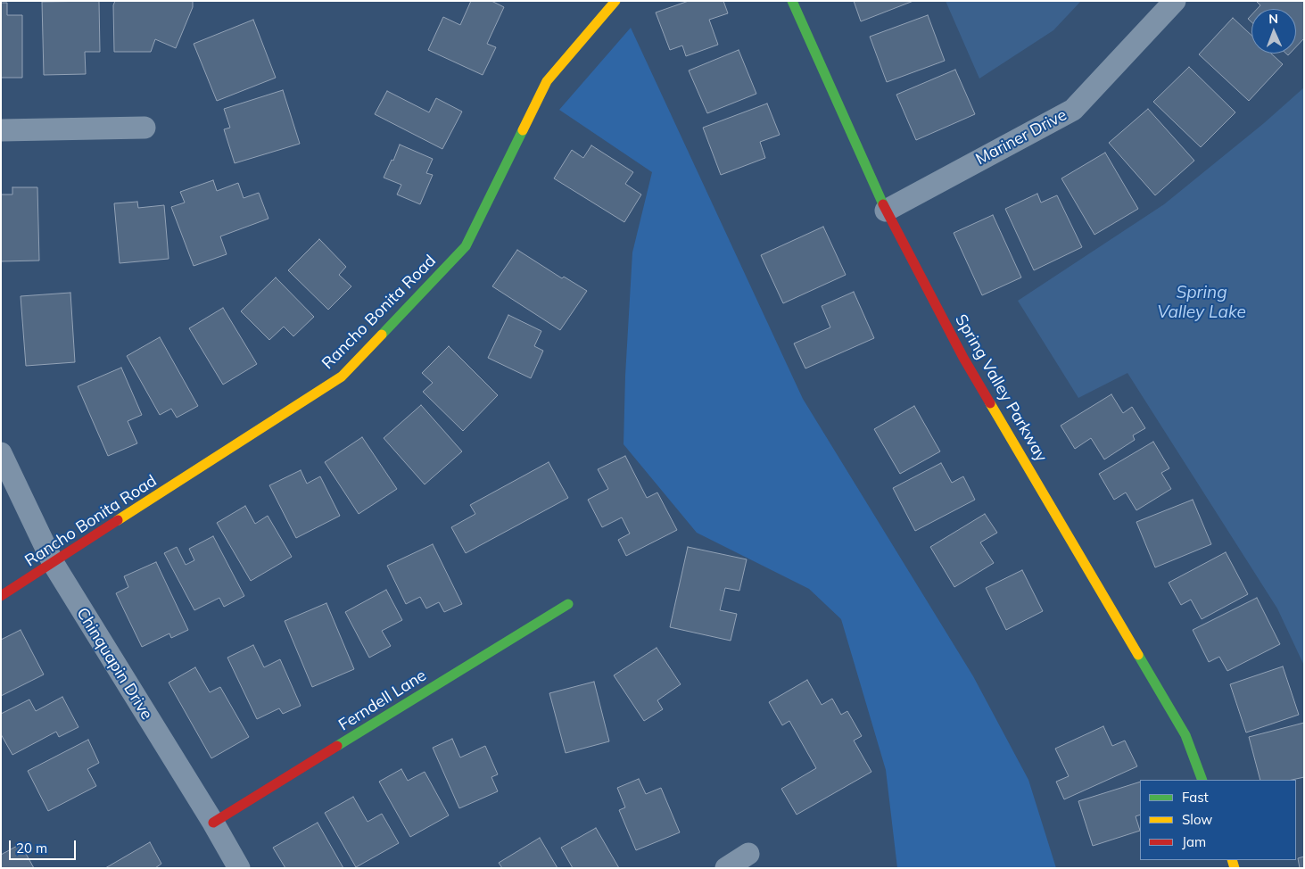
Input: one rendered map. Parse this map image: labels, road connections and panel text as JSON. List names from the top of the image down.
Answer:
{
  "streets": {
    "street": [
      "Mariner Drive",
      "Rancho Bonita Road",
      "Spring Valley Parkway",
      "Chinquapin Drive",
      "Ferndell Lane"
    ]
  },
  "crossings": [
    ["Mariner Drive", "Spring Valley Parkway"],
    ["Rancho Bonita Road", "Chinquapin Drive"],
    ["Chinquapin Drive", "Ferndell Lane"]
  ],
  "water": ["Spring Valley Lake"],
  "legend": ["Fast", "Slow", "Jam"],
  "scale_bar": "20 m",
  "north": "top"
}
